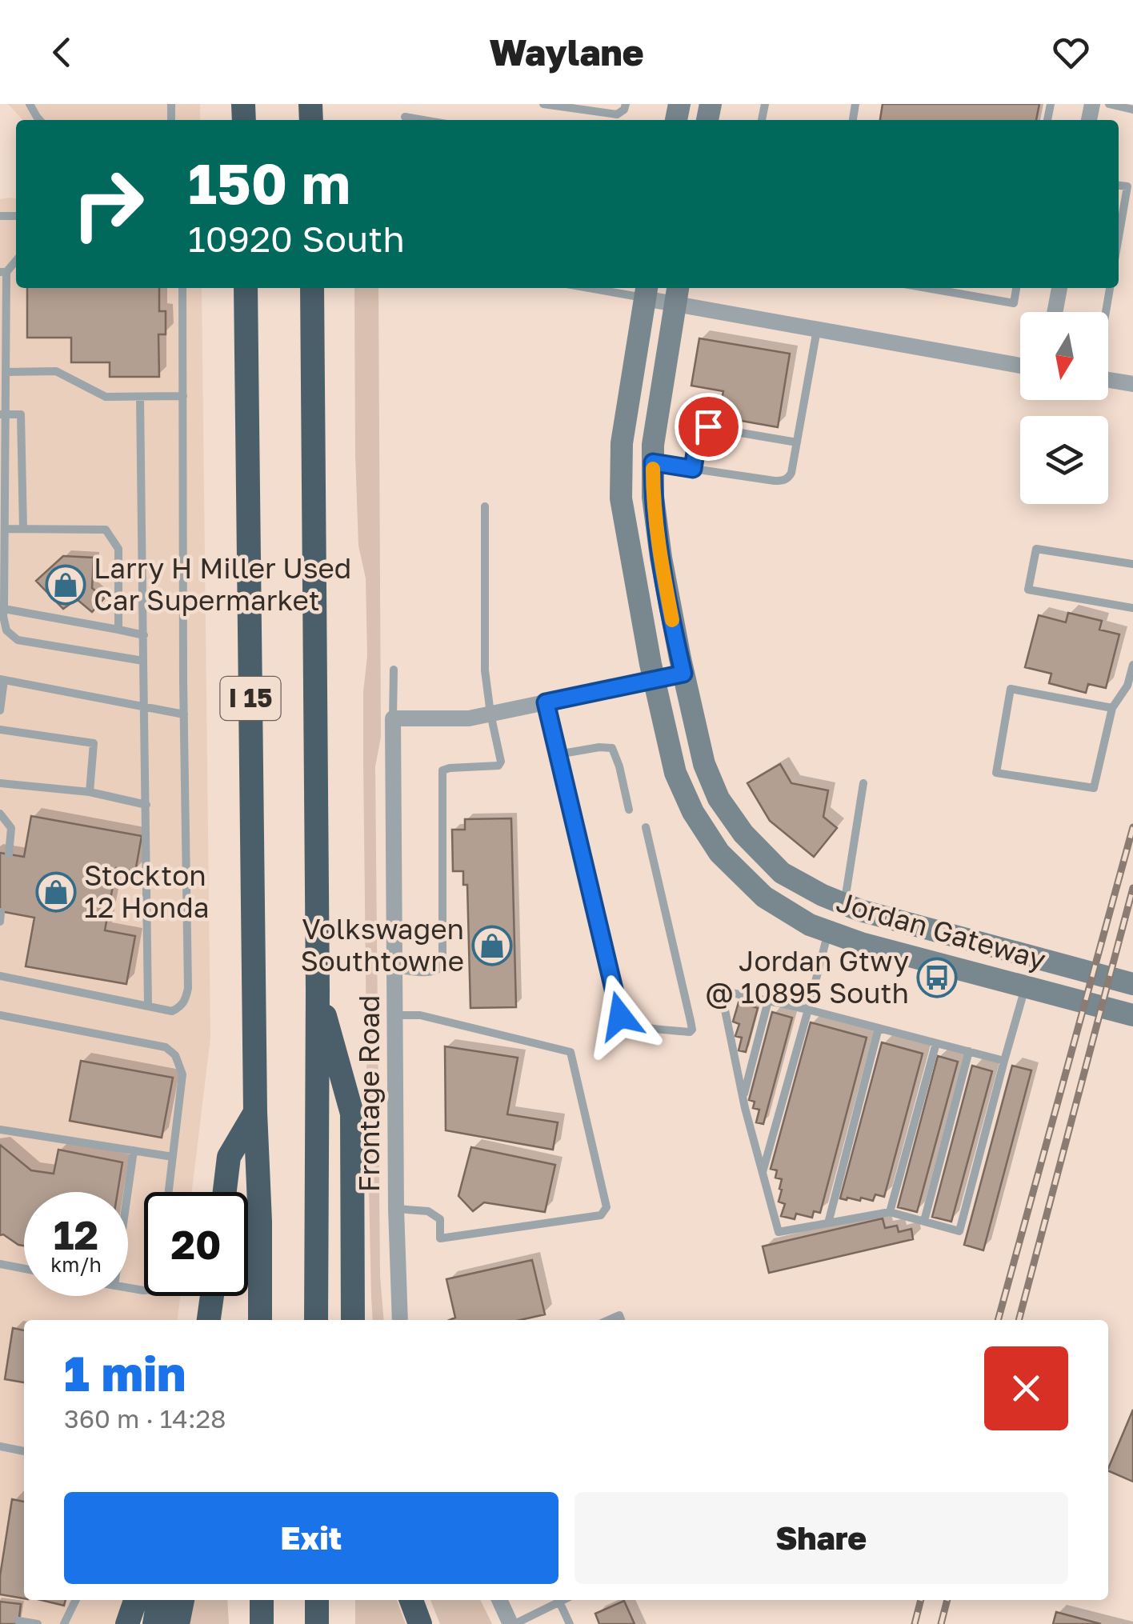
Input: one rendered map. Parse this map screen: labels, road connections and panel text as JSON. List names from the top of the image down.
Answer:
{
  "streets": {
    "highway": ["I 15"],
    "main road": ["Jordan Gateway"],
    "street": ["Frontage Road"]
  },
  "places": {
    "shop": ["Larry H Miller Used Car Supermarket", "Stockton 12 Honda", "Volkswagen Southtowne"],
    "bus stop": ["Jordan Gtwy @ 10895 South"]
  },
  "north": "bottom",
  "page": {
    "header": "Waylane",
    "turn": ["150 m", "10920 South"],
    "speed": "12 km/h",
    "limit": "20",
    "heading": ["1 min", "360 m · 14:28"],
    "buttons": ["Exit", "Share"]
  }
}
